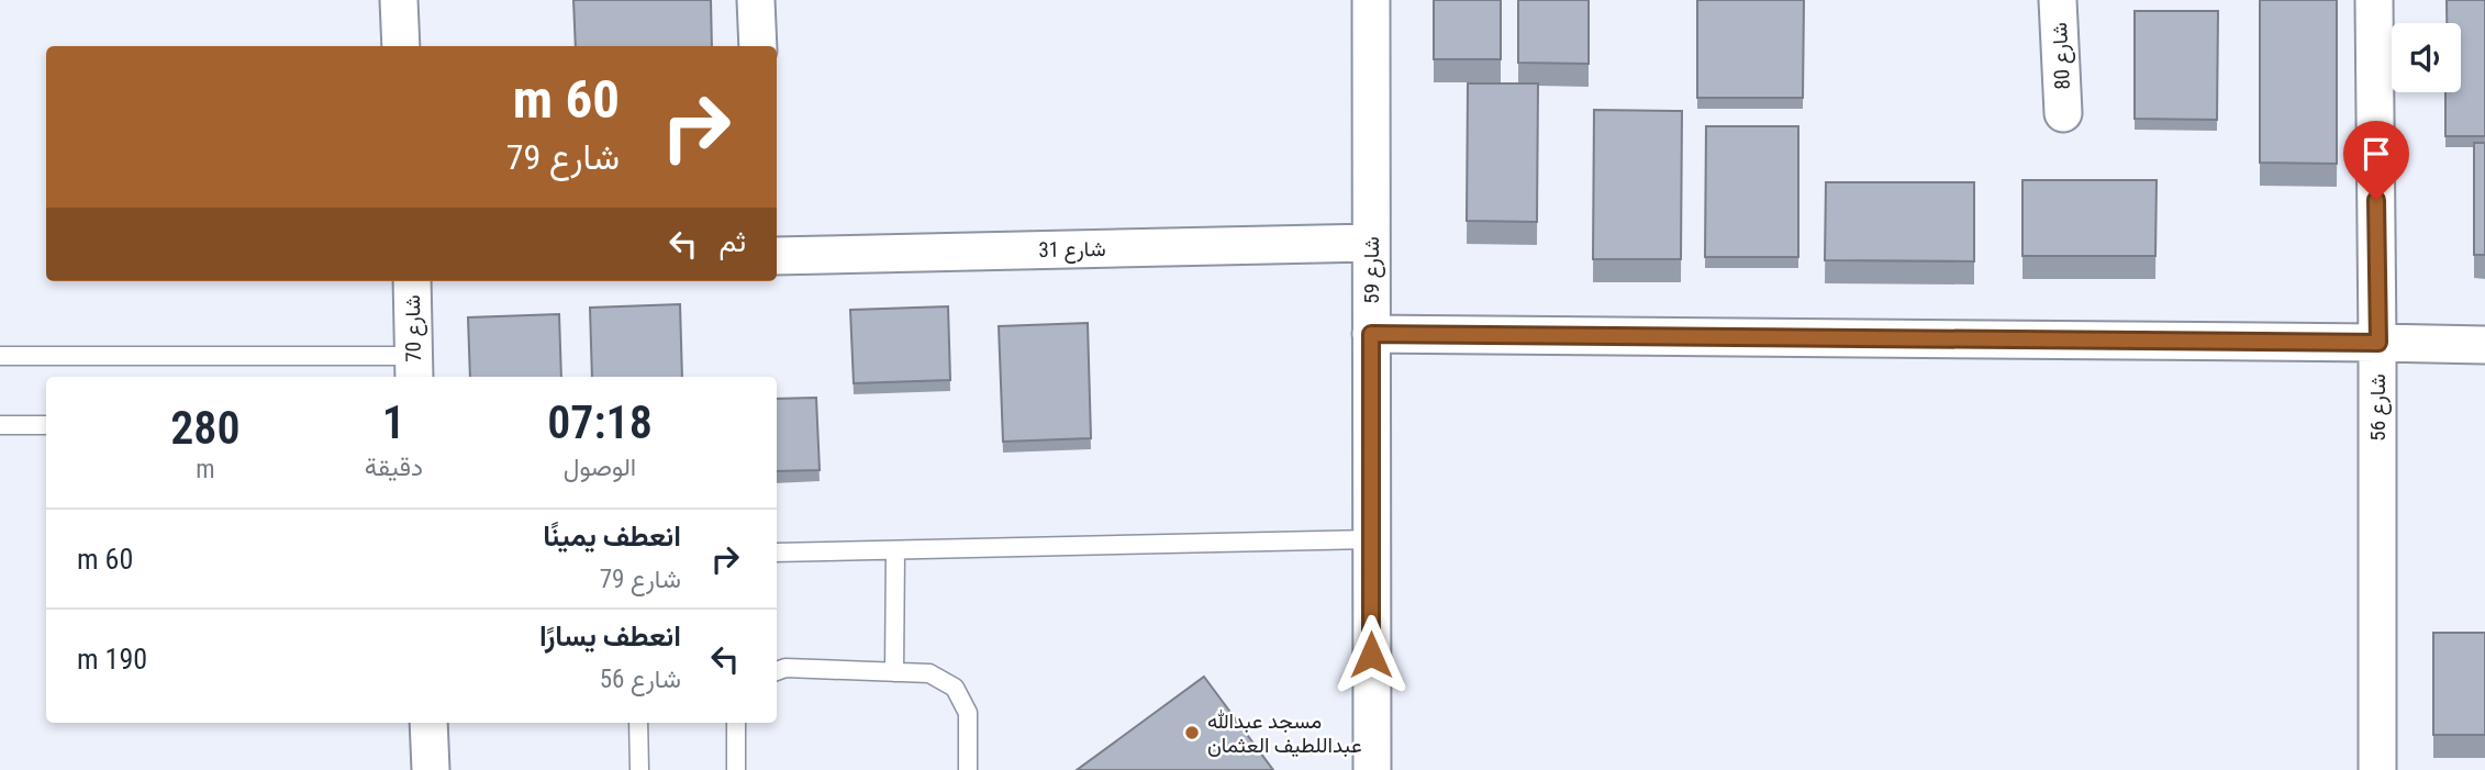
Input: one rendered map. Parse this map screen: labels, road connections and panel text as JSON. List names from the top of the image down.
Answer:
{
  "streets": {
    "street": [
      "شارع 80",
      "شارع 31",
      "شارع 59",
      "شارع 70",
      "شارع 56"
    ]
  },
  "crossings": [
    ["شارع 31", "شارع 59"]
  ],
  "places": ["مسجد عبدالله عبداللطيف العثمان"],
  "page": {
    "turn": ["60 m", "شارع 79"],
    "then": "ثم",
    "eta": [
      "07:18",
      "الوصول",
      "1",
      "دقيقة",
      "280",
      "m"
    ],
    "list": [
      {
        "name": "انعطف يمينًا",
        "note": "شارع 79",
        "value": "60 m"
      },
      {
        "name": "انعطف يسارًا",
        "note": "شارع 56",
        "value": "190 m"
      }
    ]
  }
}
